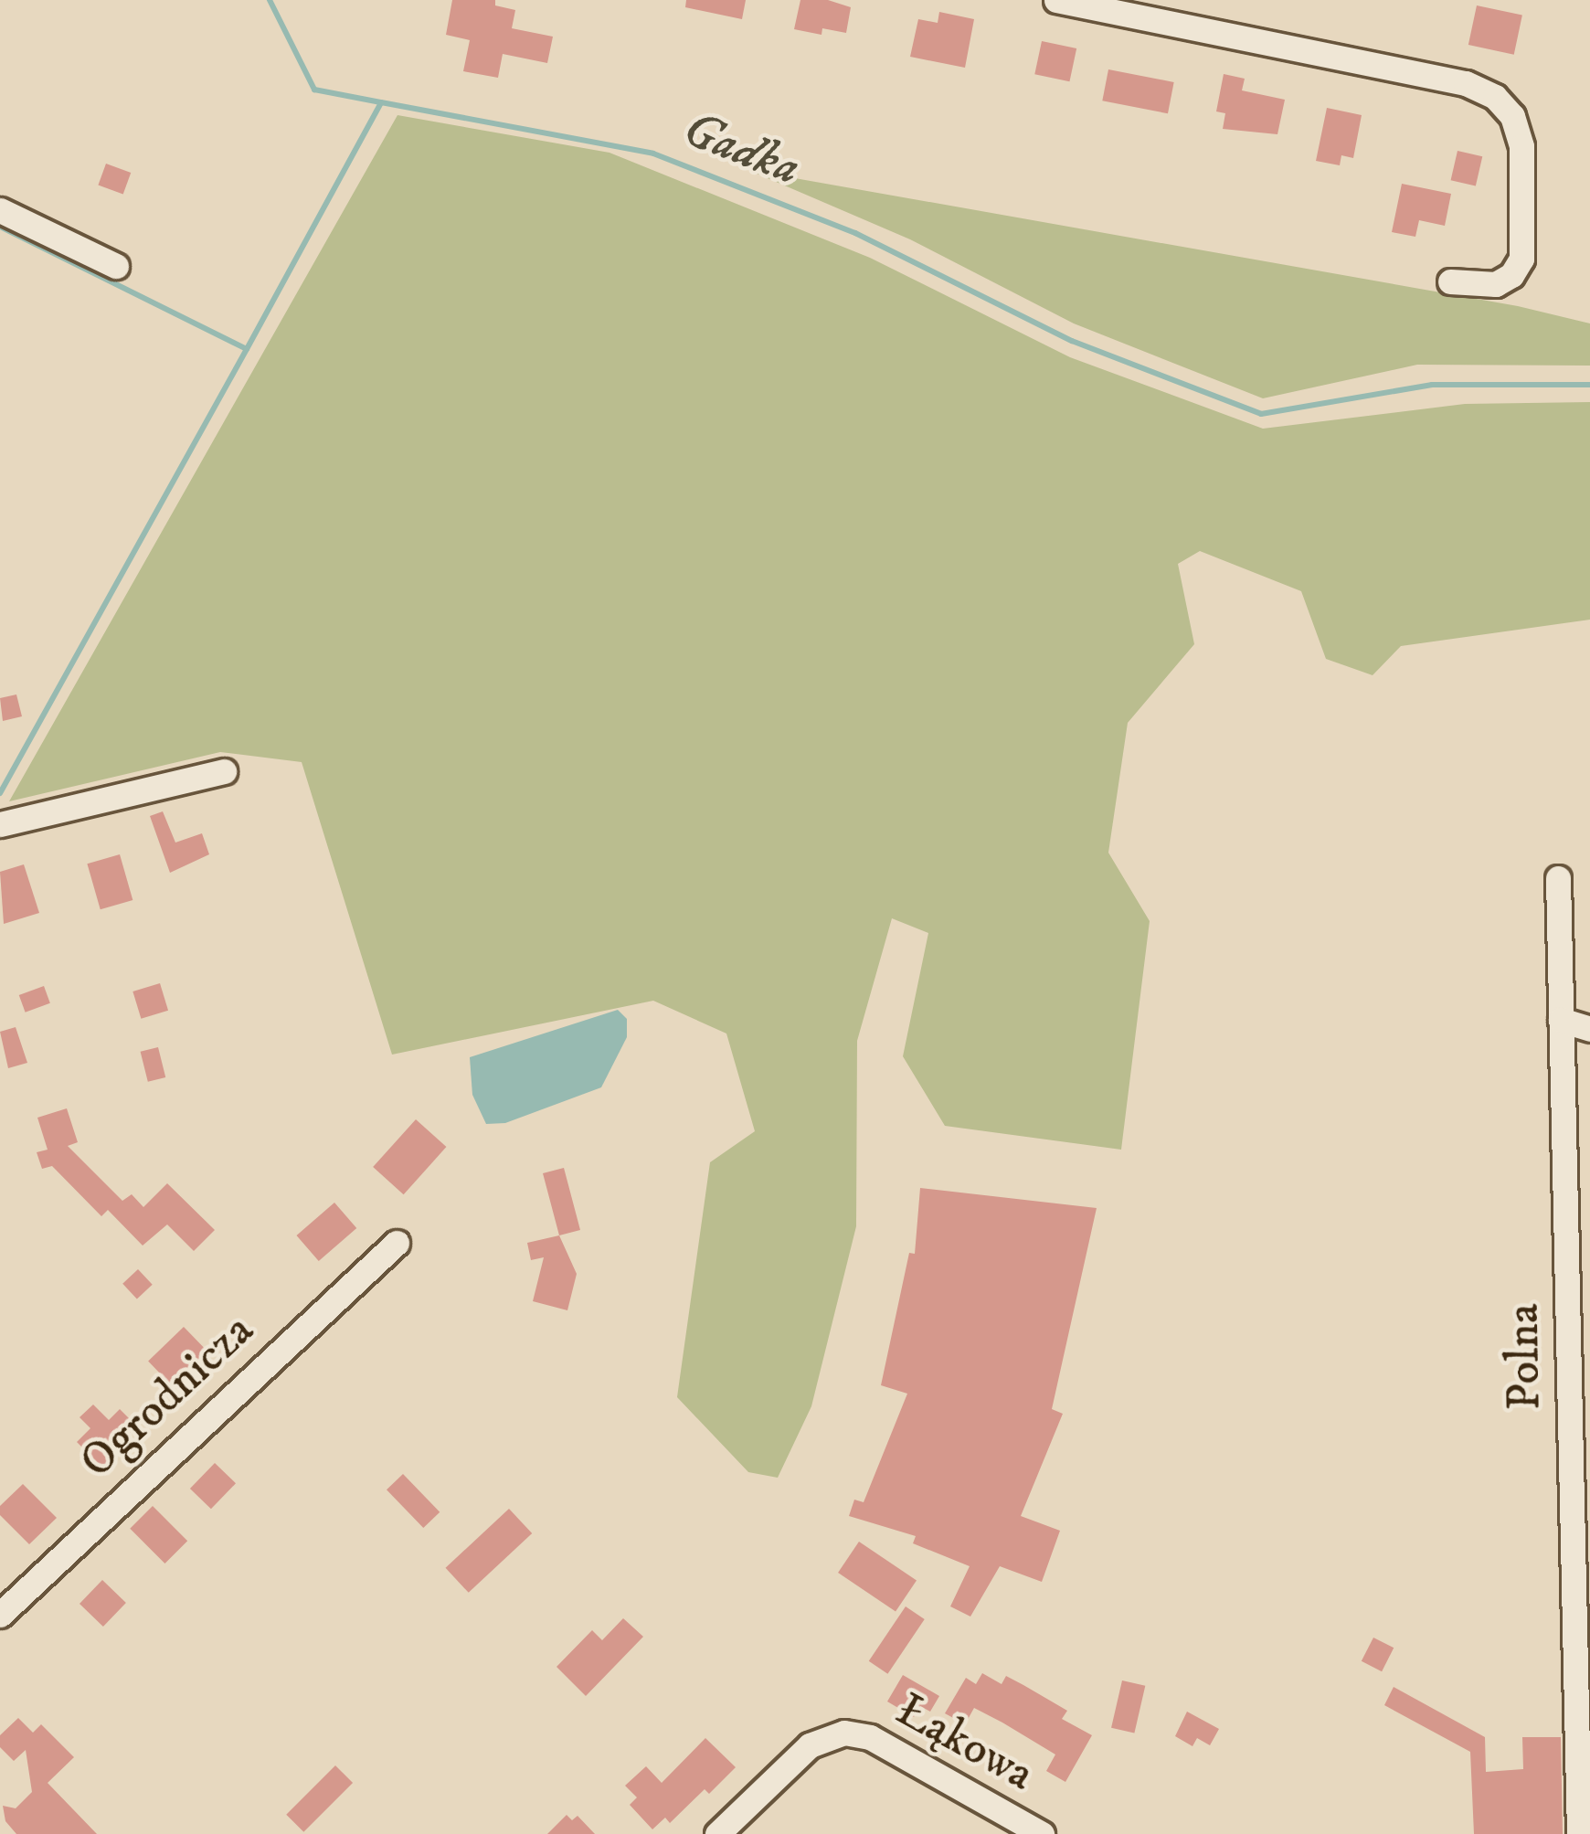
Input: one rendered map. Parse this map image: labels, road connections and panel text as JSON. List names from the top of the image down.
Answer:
{
  "streets": {
    "street": ["Polna", "Ogrodnicza", "Łąkowa"]
  },
  "water": ["Gadka"]
}
